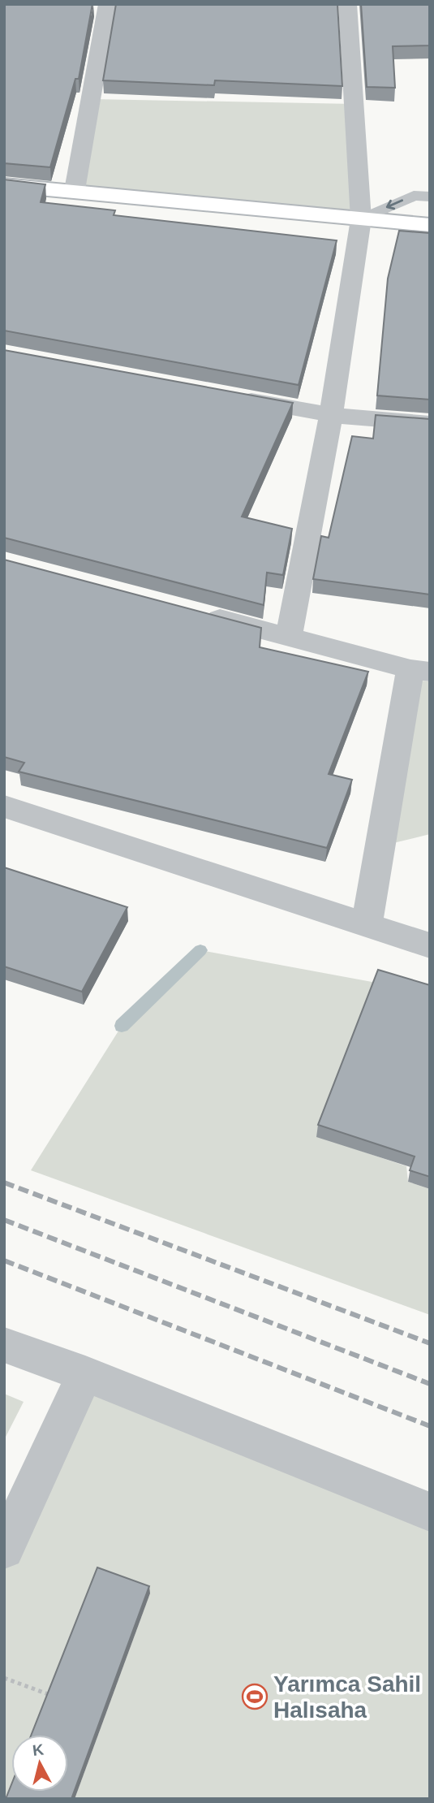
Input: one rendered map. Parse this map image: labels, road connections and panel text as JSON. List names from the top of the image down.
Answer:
{
  "places": {
    "sports": ["Yarımca Sahil Halısaha"]
  },
  "north": "top"
}
